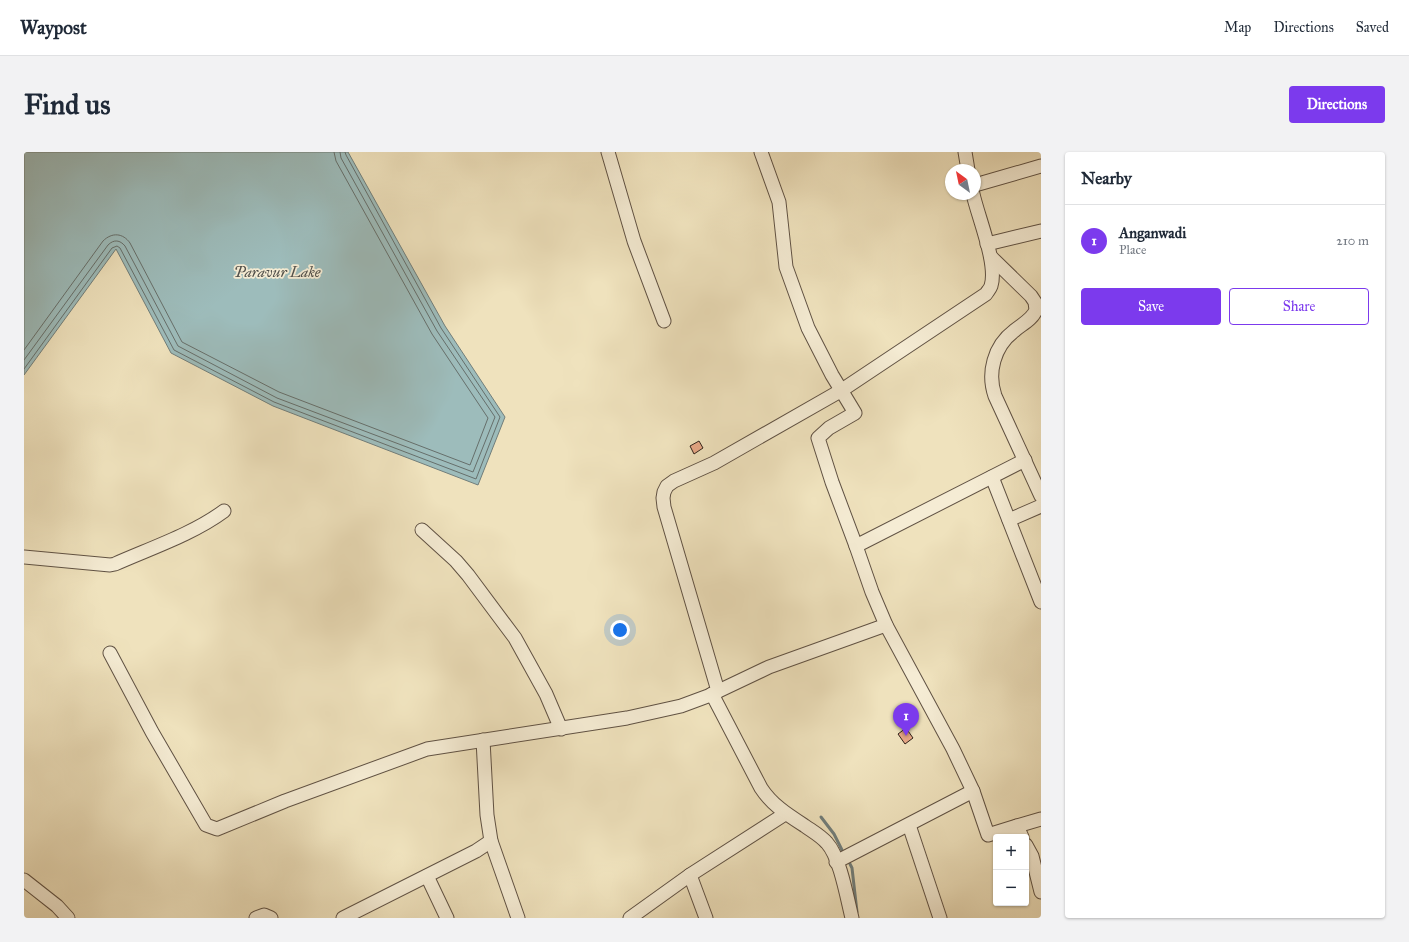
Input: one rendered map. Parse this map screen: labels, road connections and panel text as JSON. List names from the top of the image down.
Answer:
{
  "water": ["Paravur Lake"],
  "north": "top left",
  "page": {
    "header": "Waypost",
    "nav": ["Map", "Directions", "Saved"],
    "buttons": [
      "Directions",
      ["Save", "Share"]
    ],
    "title": "Find us",
    "heading": "Nearby",
    "list": [
      {
        "mark": "1",
        "name": "Anganwadi",
        "note": "Place",
        "value": "210 m"
      }
    ],
    "pins": "1",
    "map_buttons": ["+", "−"]
  }
}
